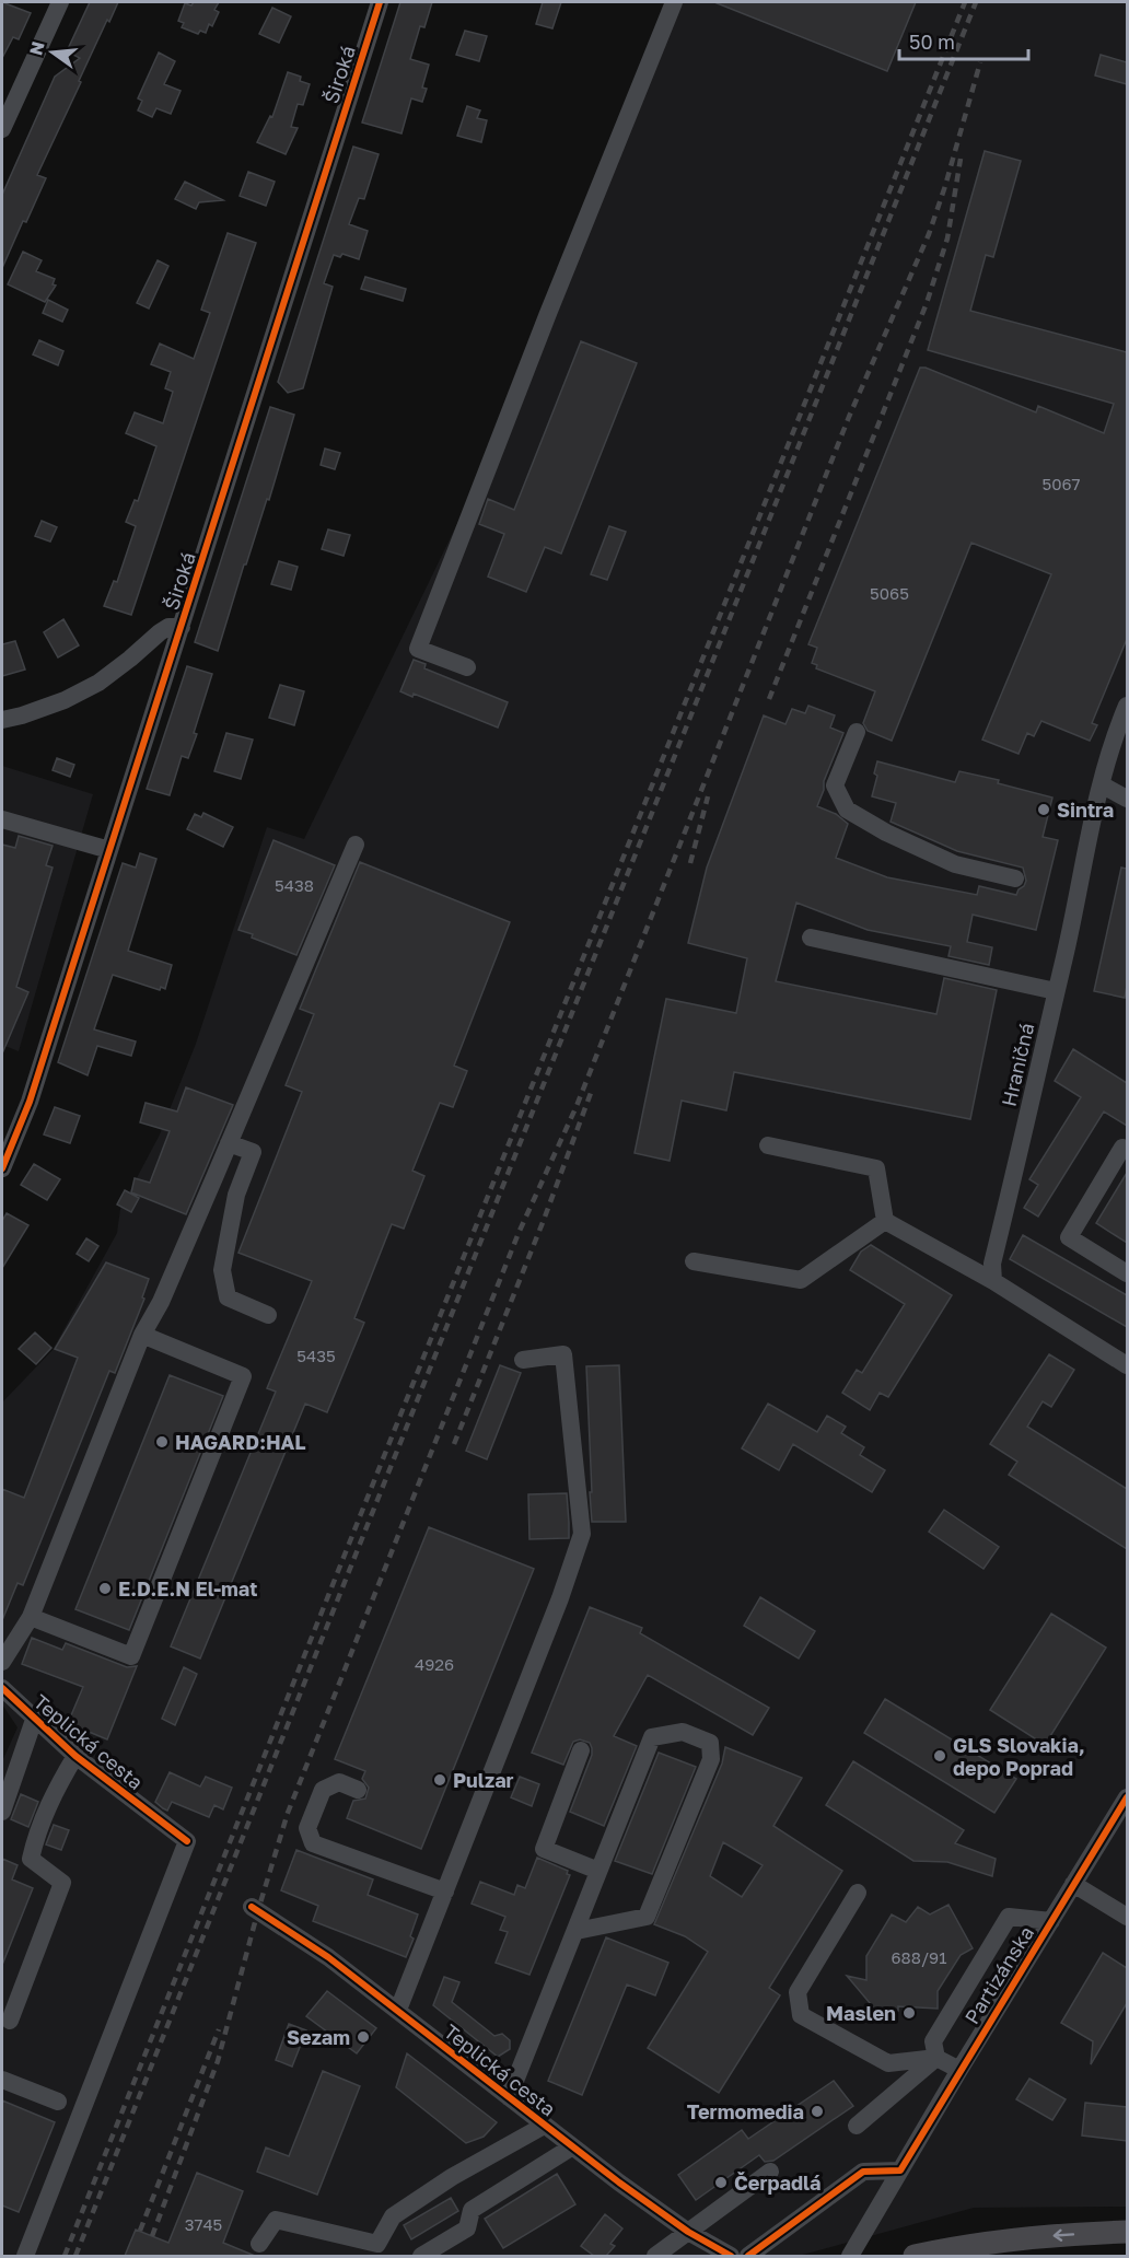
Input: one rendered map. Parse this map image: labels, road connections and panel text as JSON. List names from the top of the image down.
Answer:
{
  "streets": {
    "street": [
      "Široká",
      "Hraničná",
      "Teplická cesta",
      "Partizánska"
    ]
  },
  "places": [
    "Sintra",
    "HAGARD:HAL",
    "E.D.E.N El-mat",
    "GLS Slovakia, depo Poprad",
    "Pulzar",
    "Maslen",
    "Sezam",
    "Termomedia",
    "Čerpadlá"
  ],
  "house_numbers": [
    "5067",
    "5065",
    "5438",
    "5435",
    "4926",
    "688/91",
    "3745"
  ],
  "scale_bar": "50 m",
  "north": "left"
}
